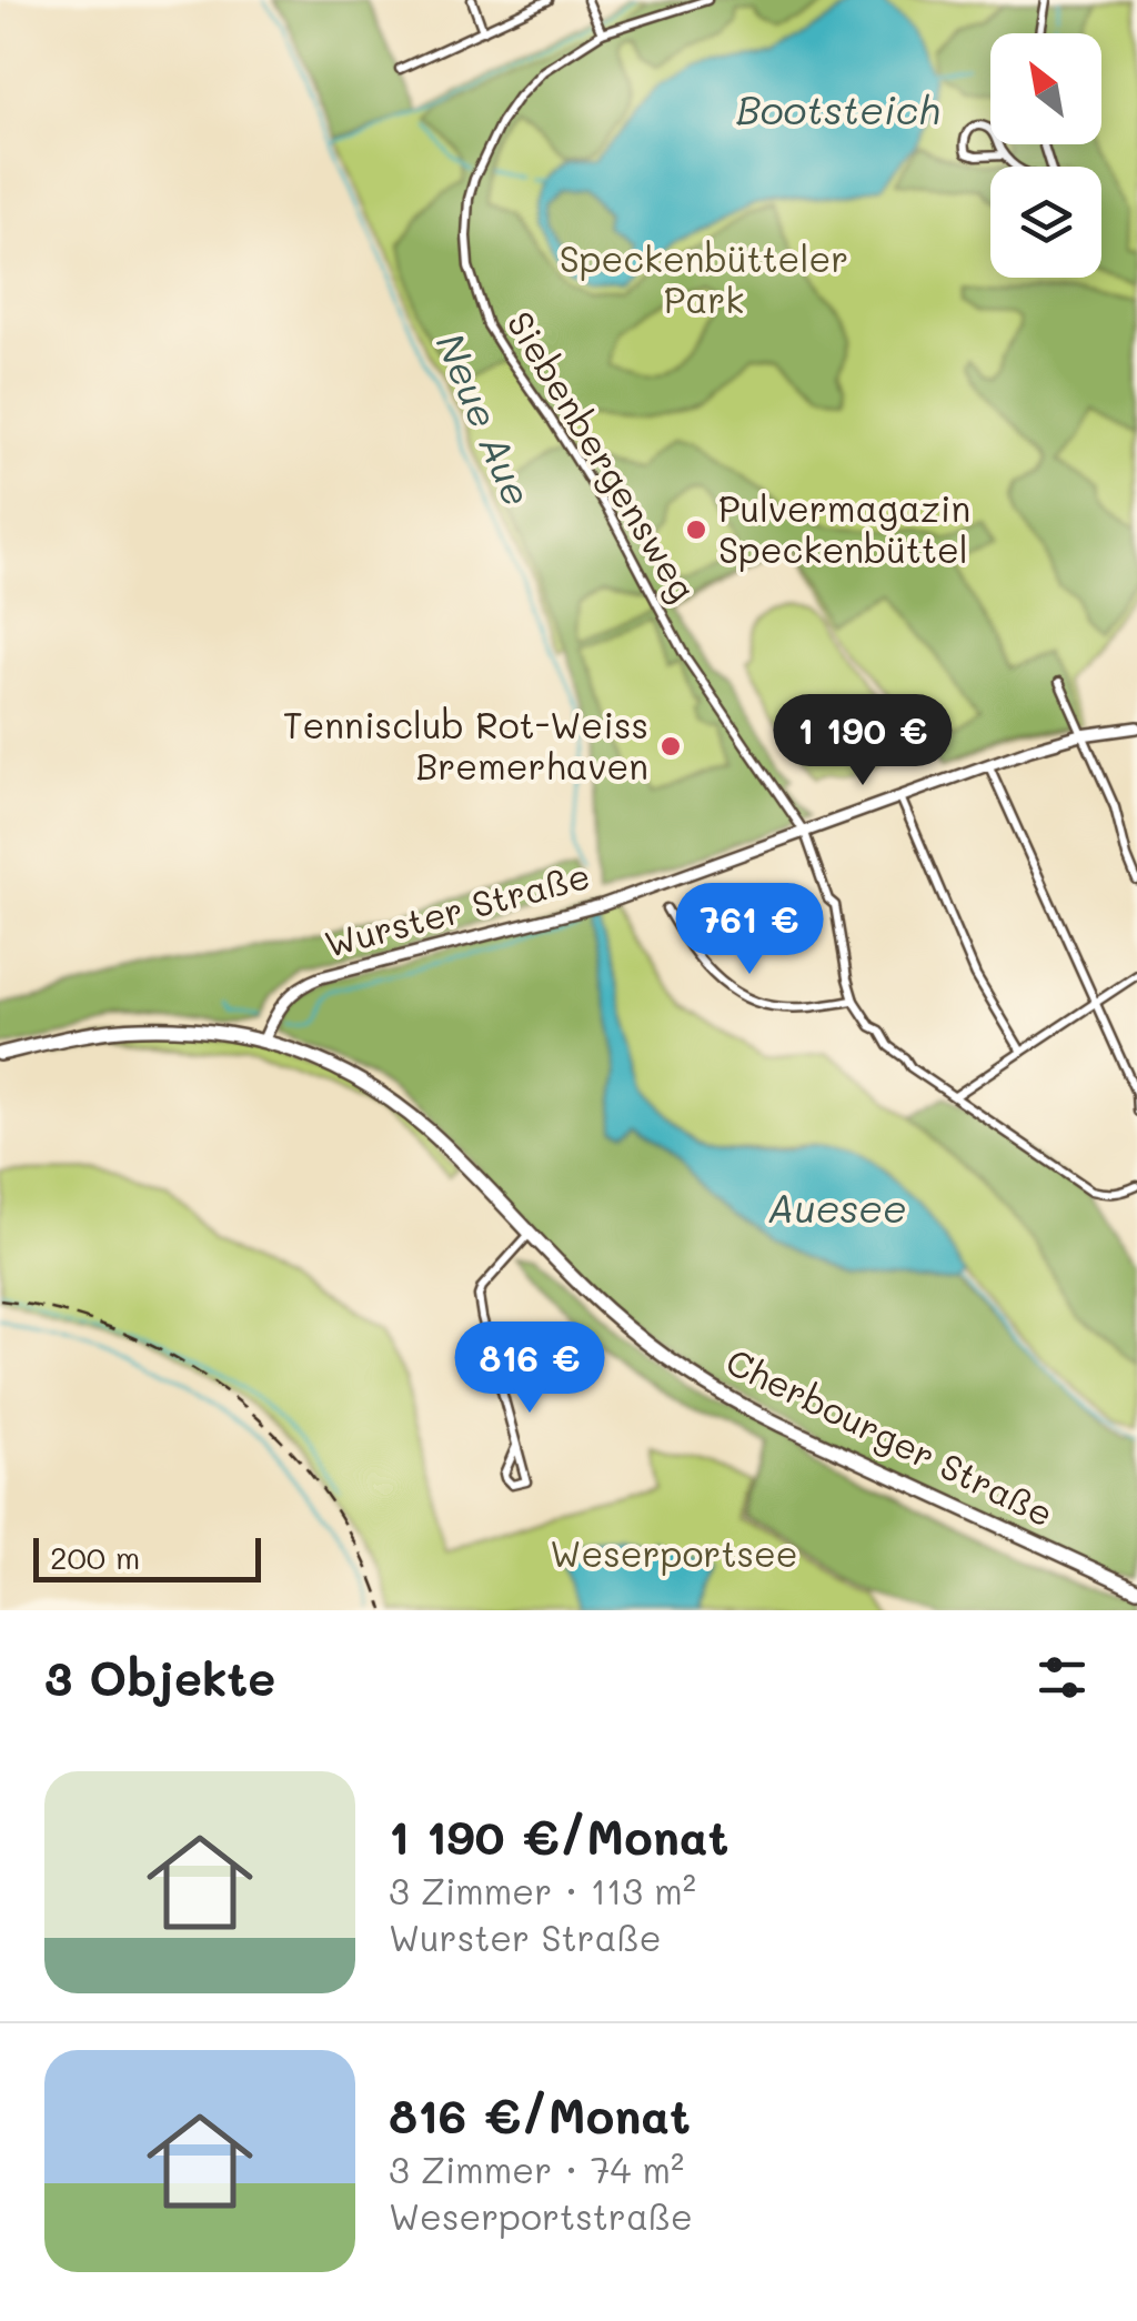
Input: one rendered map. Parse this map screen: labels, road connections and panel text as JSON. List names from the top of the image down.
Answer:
{
  "streets": {
    "main road": ["Cherbourger Straße"],
    "street": ["Siebenbergensweg", "Wurster Straße"]
  },
  "crossings": [
    ["Siebenbergensweg", "Wurster Straße"],
    ["Wurster Straße", "Cherbourger Straße"]
  ],
  "water": ["Bootsteich", "Neue Aue", "Auesee"],
  "parks": ["Speckenbütteler Park", "Weserportsee"],
  "places": ["Pulvermagazin Speckenbüttel", "Tennisclub Rot-Weiss Bremerhaven"],
  "scale_bar": "200 m",
  "north": "top left",
  "page": {
    "price": ["1 190 €", "761 €", "816 €"],
    "scale": "200 m",
    "heading": "3 Objekte",
    "list": [
      {
        "name": "1 190 €/Monat",
        "note": "3 Zimmer · 113 m² · Wurster Straße"
      },
      {
        "name": "816 €/Monat",
        "note": "3 Zimmer · 74 m² · Weserportstraße"
      }
    ]
  }
}
